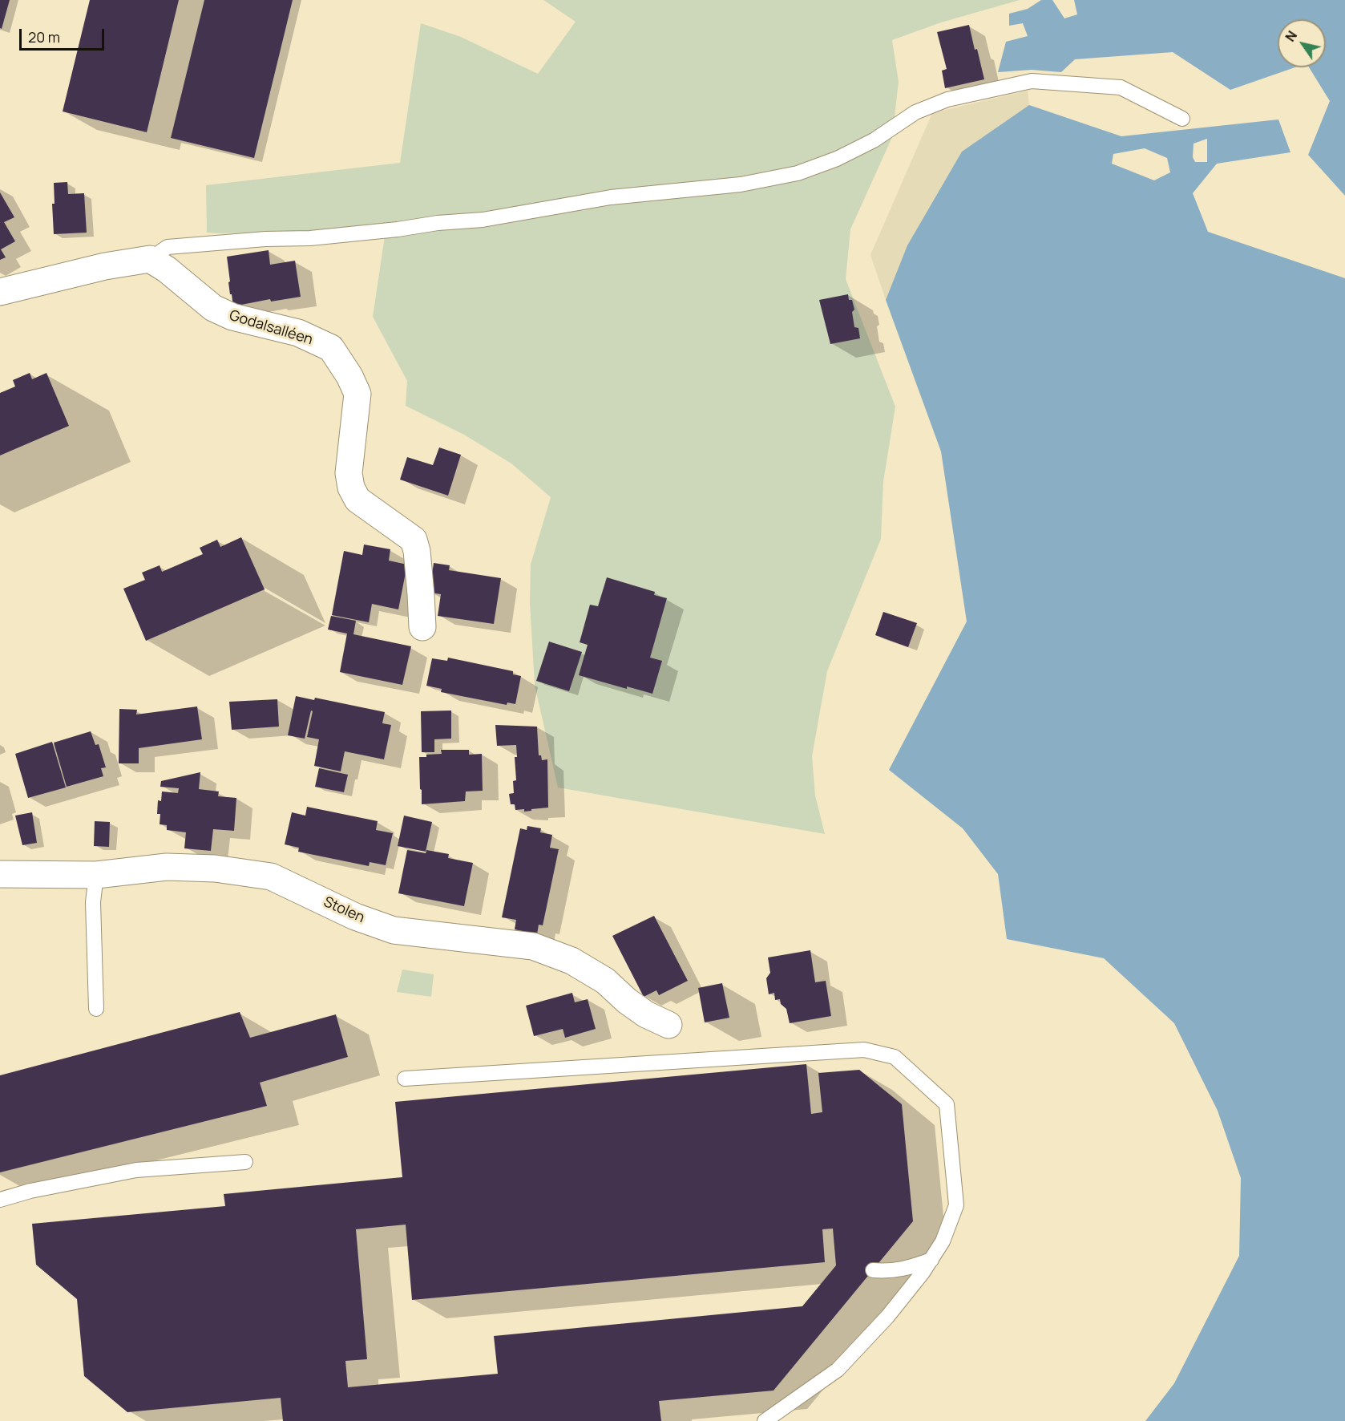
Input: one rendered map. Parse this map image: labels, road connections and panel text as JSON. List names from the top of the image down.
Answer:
{
  "streets": {
    "street": ["Godalsalléen", "Stolen"]
  },
  "scale_bar": "20 m",
  "north": "top left"
}
